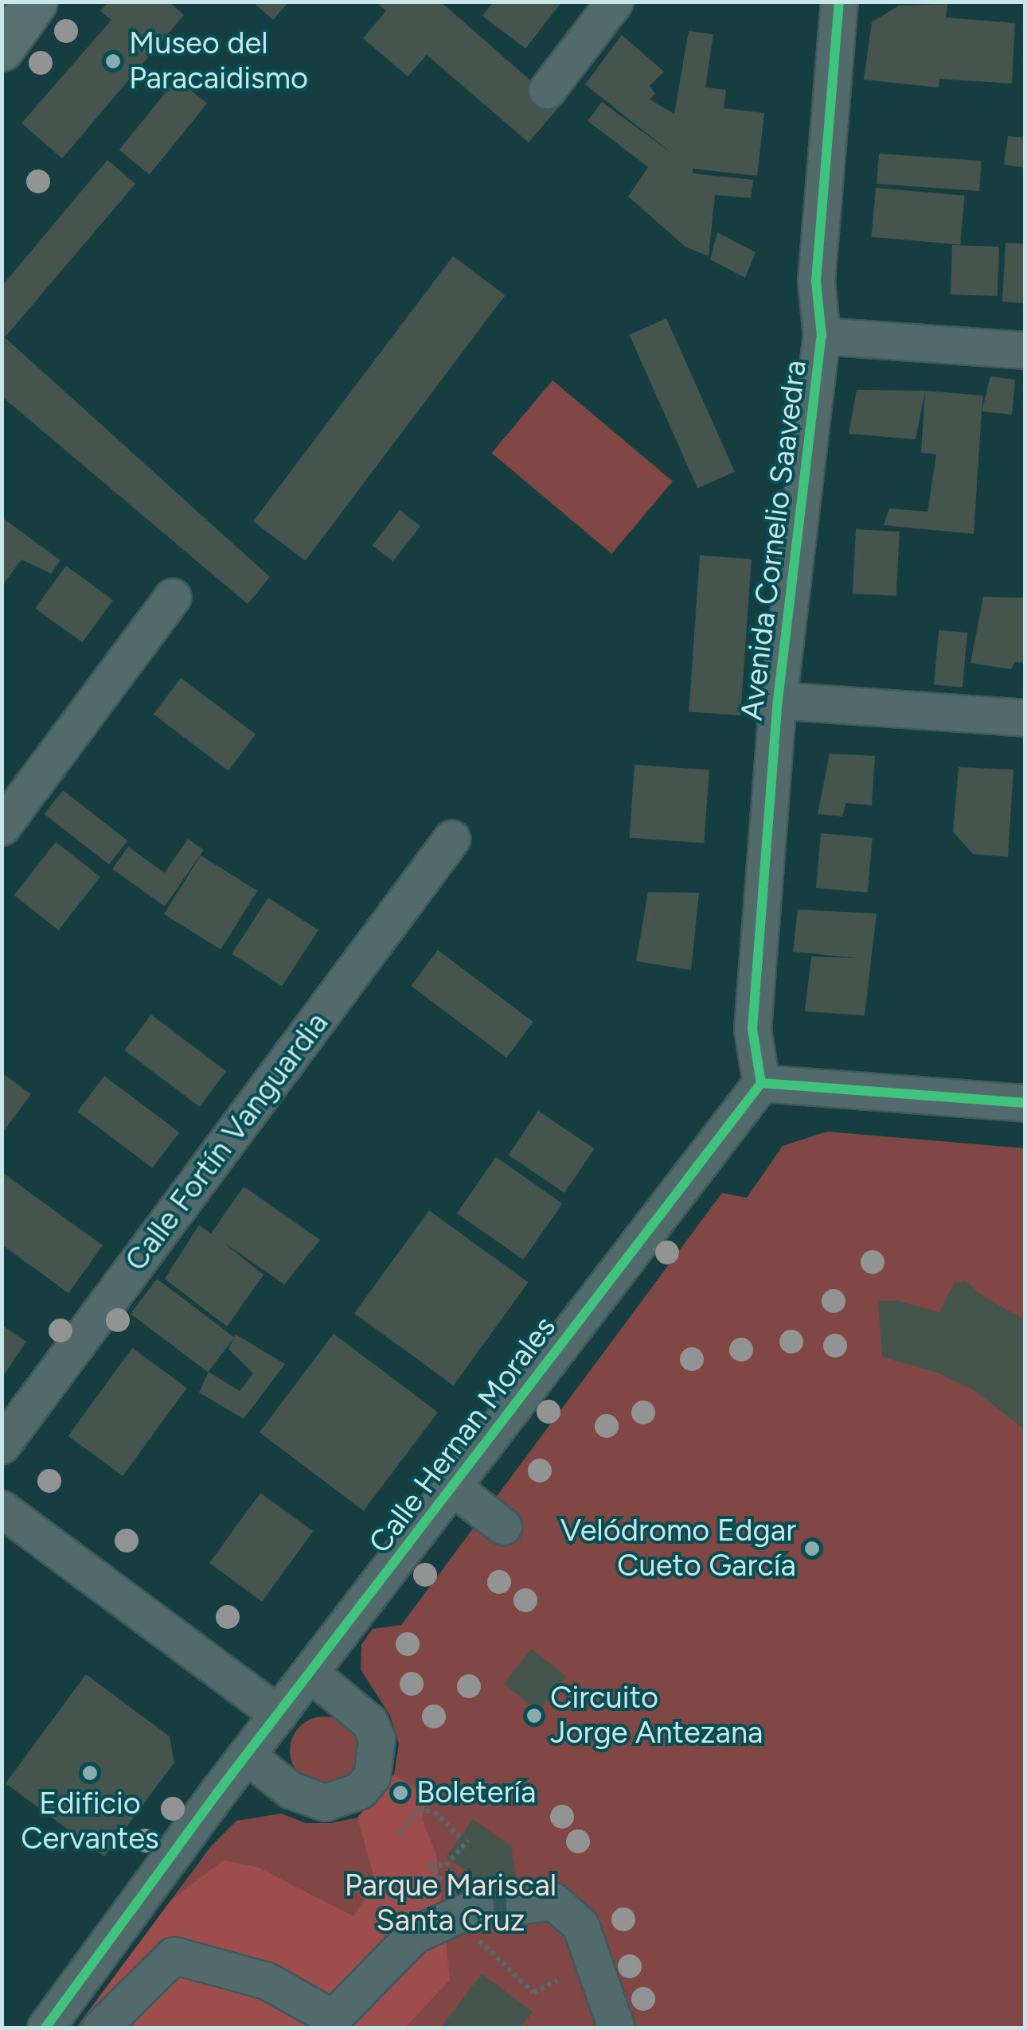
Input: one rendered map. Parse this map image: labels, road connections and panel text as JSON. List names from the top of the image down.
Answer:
{
  "streets": {
    "street": ["Avenida Cornelio Saavedra", "Calle Fortín Vanguardia", "Calle Hernan Morales"]
  },
  "crossings": [
    ["Avenida Cornelio Saavedra", "Calle Hernan Morales"]
  ],
  "parks": ["Parque Mariscal Santa Cruz"],
  "places": [
    "Museo del Paracaidismo",
    "Velódromo Edgar Cueto García",
    "Circuito Jorge Antezana",
    "Edificio Cervantes",
    "Boletería"
  ]
}
